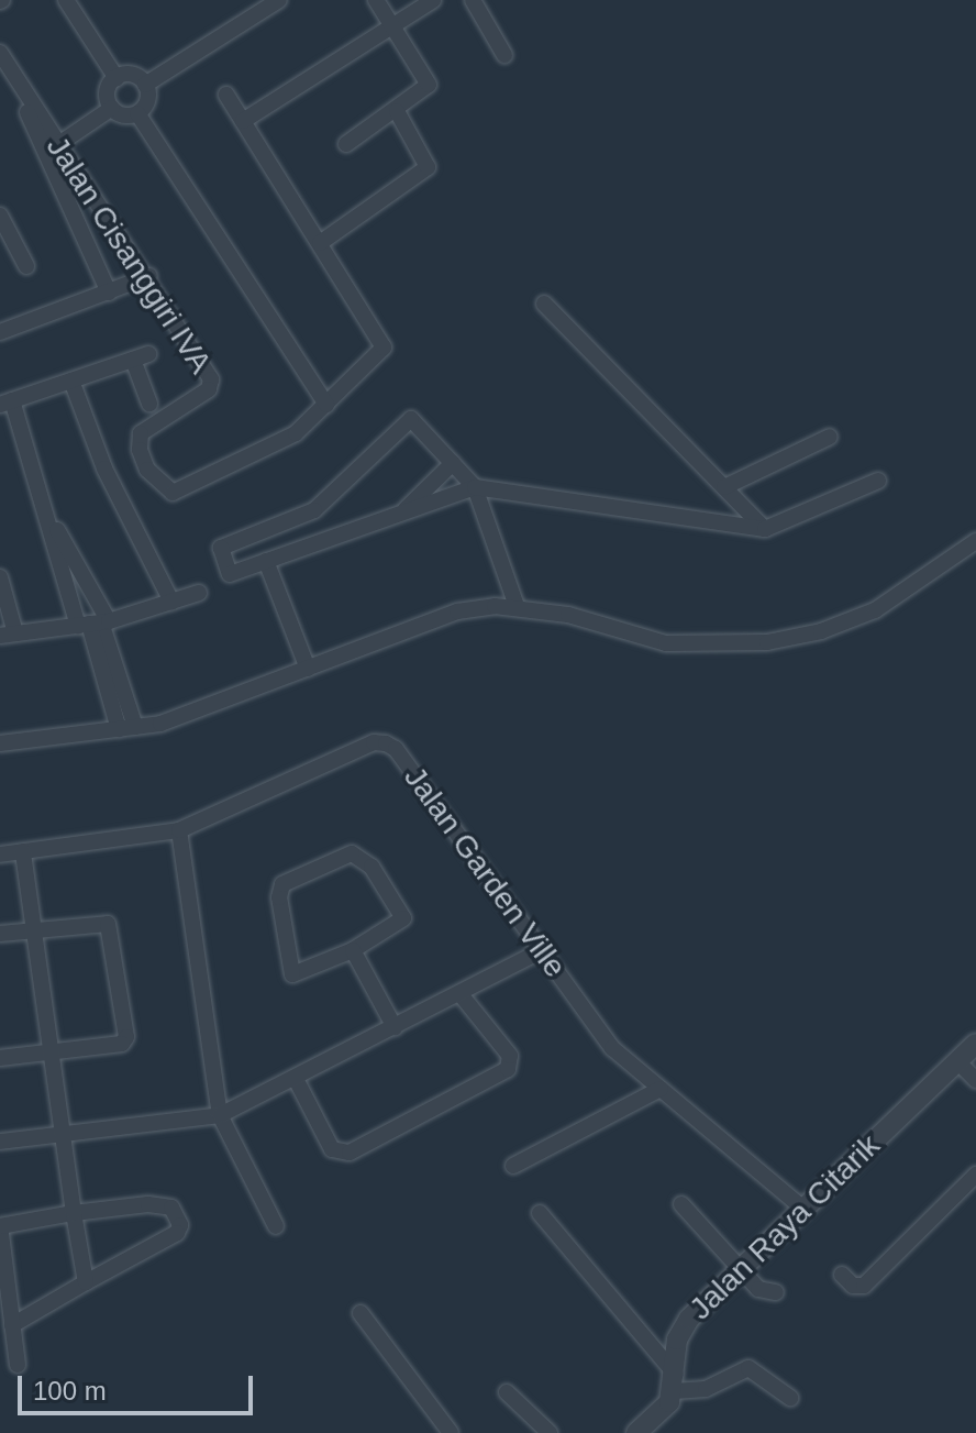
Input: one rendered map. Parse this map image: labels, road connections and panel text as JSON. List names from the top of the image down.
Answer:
{
  "streets": {
    "street": ["Jalan Cisanggiri IVA", "Jalan Garden Ville", "Jalan Raya Citarik"]
  },
  "crossings": [
    ["Jalan Garden Ville", "Jalan Raya Citarik"]
  ],
  "scale_bar": "100 m"
}
